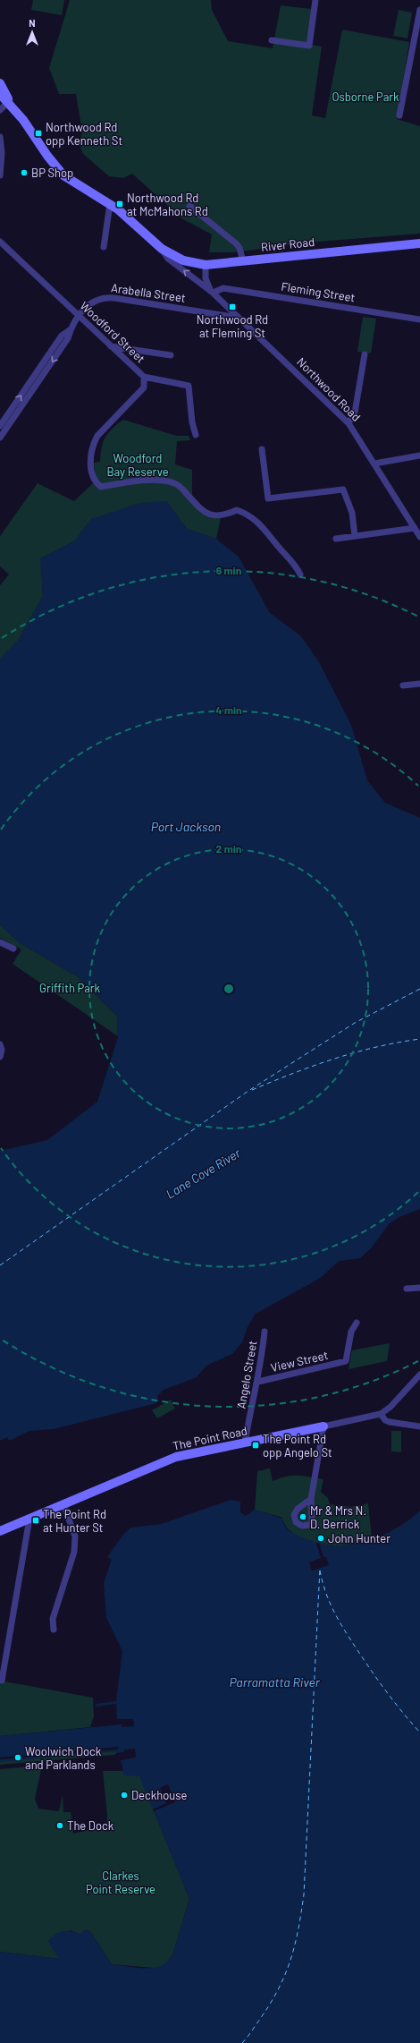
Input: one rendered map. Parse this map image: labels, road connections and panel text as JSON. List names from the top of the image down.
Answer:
{
  "streets": {
    "main road": ["River Road", "Northwood Road", "The Point Road"],
    "street": [
      "Fleming Street",
      "Arabella Street",
      "Woodford Street",
      "View Street",
      "Angelo Street"
    ]
  },
  "crossings": [
    ["River Road", "Northwood Road"],
    ["Fleming Street", "Northwood Road"],
    ["Arabella Street", "Woodford Street"],
    ["Arabella Street", "Northwood Road"],
    ["View Street", "Angelo Street"],
    ["Angelo Street", "The Point Road"]
  ],
  "water": ["Port Jackson", "Lane Cove River", "Parramatta River"],
  "parks": [
    "Osborne Park",
    "Woodford Bay Reserve",
    "Griffith Park",
    "Clarkes Point Reserve"
  ],
  "places": {
    "transit": [
      "Northwood Rd opp Kenneth St",
      "Northwood Rd at McMahons Rd",
      "Northwood Rd at Fleming St",
      "The Point Rd opp Angelo St",
      "The Point Rd at Hunter St"
    ],
    "other": [
      "BP Shop",
      "Mr & Mrs N. D. Berrick",
      "John Hunter",
      "Woolwich Dock and Parklands",
      "Deckhouse",
      "The Dock"
    ]
  },
  "north": "top",
  "rings": ["6 min", "4 min", "2 min"]
}
